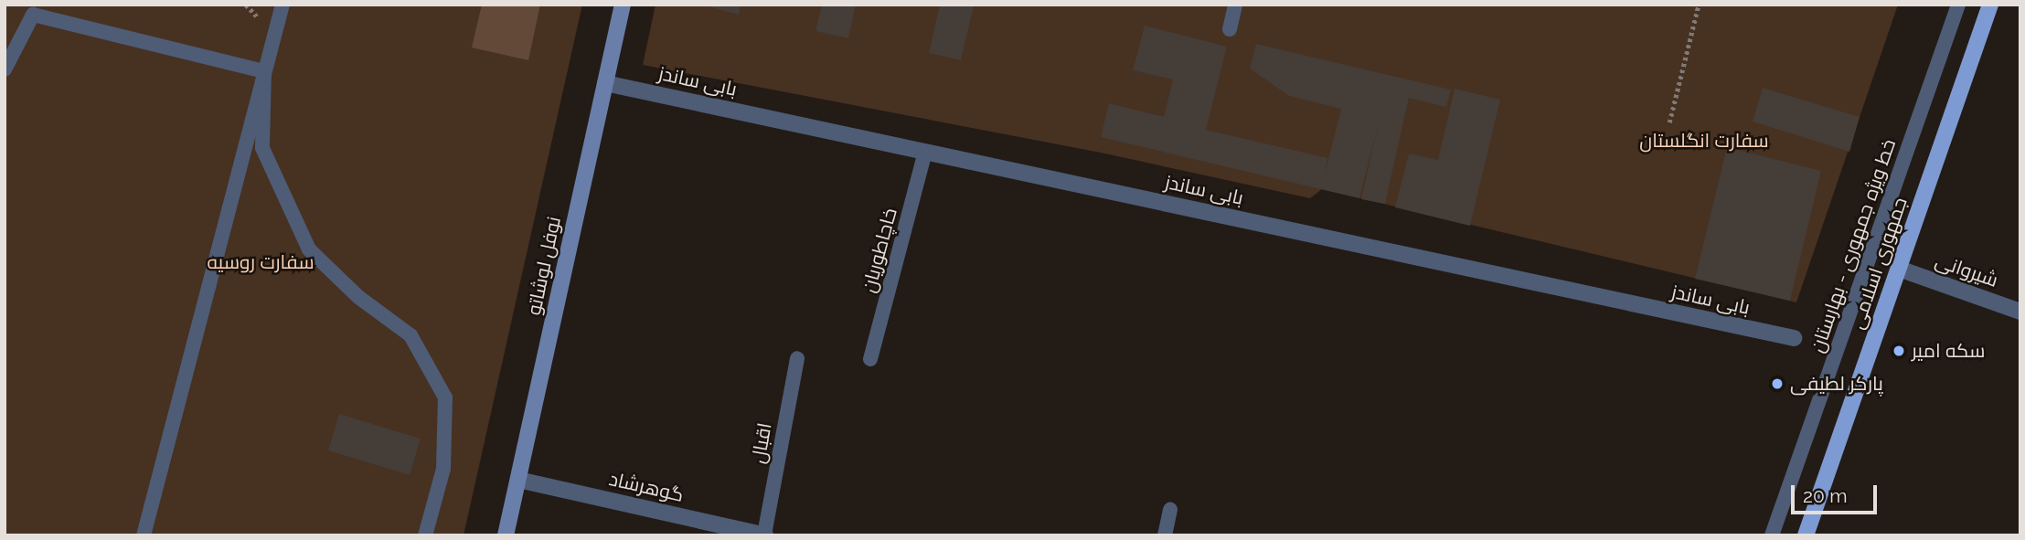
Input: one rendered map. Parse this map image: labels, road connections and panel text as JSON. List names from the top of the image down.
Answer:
{
  "streets": {
    "main road": ["جمهوری اسلامی", "نوفل لوشاتو"],
    "street": ["بابی ساندز", "شیروانی", "گوهرشاد"],
    "lane": ["خط ویژه جمهوری - بهارستان", "خاچاطوریان", "اقبال"]
  },
  "crossings": [
    ["بابی ساندز", "خاچاطوریان"],
    ["بابی ساندز", "نوفل لوشاتو"],
    ["جمهوری اسلامی", "شیروانی"],
    ["نوفل لوشاتو", "گوهرشاد"],
    ["اقبال", "گوهرشاد"]
  ],
  "parks": ["سفارت انگلستان", "سفارت روسیه"],
  "places": ["سکه امیر", "پارکر لطیفی"],
  "scale_bar": "20 m"
}
